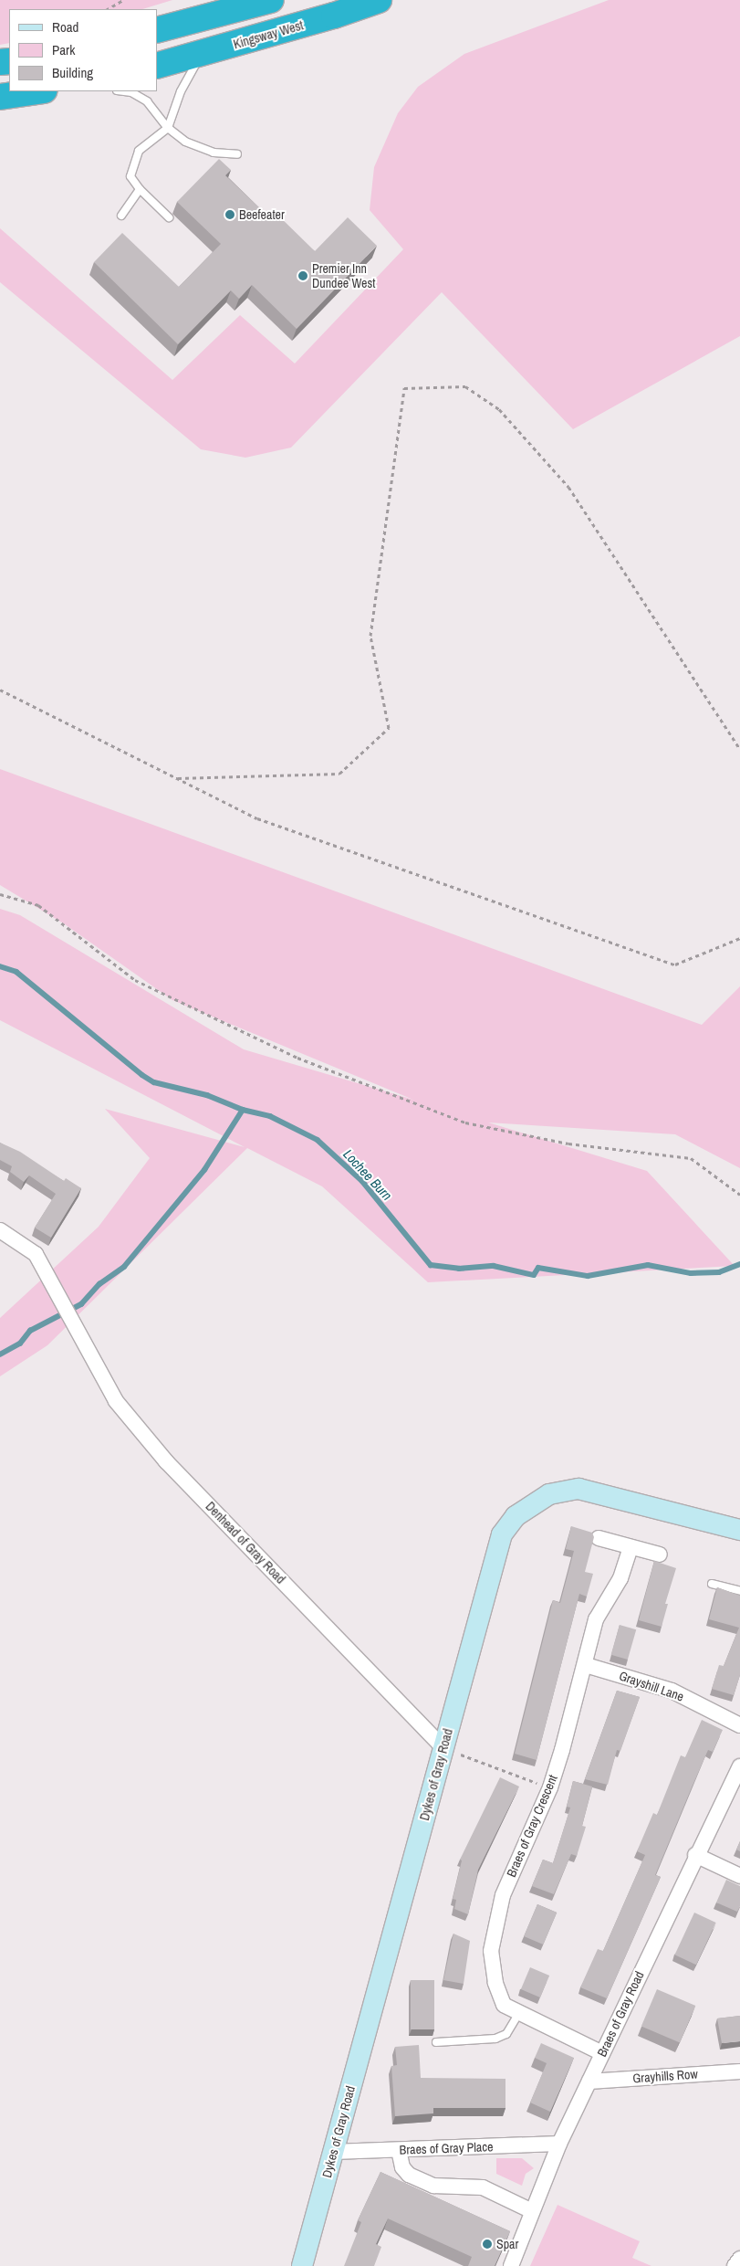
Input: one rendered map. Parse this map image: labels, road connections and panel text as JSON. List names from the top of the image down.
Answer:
{
  "streets": {
    "highway": ["Kingsway West"],
    "street": [
      "Denhead of Gray Road",
      "Grayshill Lane",
      "Dykes of Gray Road",
      "Braes of Gray Crescent",
      "Braes of Gray Road",
      "Grayhills Row",
      "Braes of Gray Place"
    ]
  },
  "crossings": [
    ["Denhead of Gray Road", "Dykes of Gray Road"],
    ["Grayshill Lane", "Braes of Gray Crescent"],
    ["Dykes of Gray Road", "Braes of Gray Place"],
    ["Braes of Gray Crescent", "Braes of Gray Road"],
    ["Braes of Gray Road", "Grayhills Row"],
    ["Braes of Gray Road", "Braes of Gray Place"]
  ],
  "water": ["Lochee Burn"],
  "places": ["Beefeater", "Premier Inn Dundee West", "Spar"],
  "legend": ["Road", "Park", "Building"]
}
